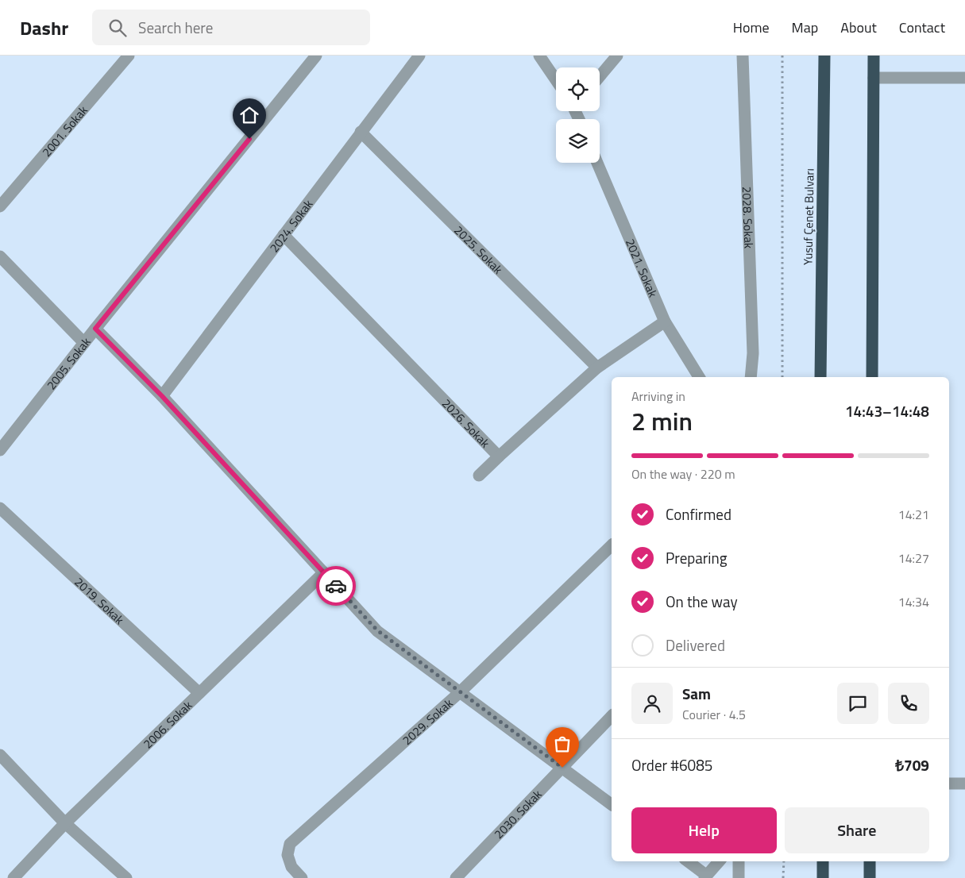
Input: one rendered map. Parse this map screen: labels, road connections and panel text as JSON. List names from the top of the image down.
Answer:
{
  "streets": {
    "highway": ["Yusuf Çenet Bulvarı"],
    "street": [
      "2001. Sokak",
      "2028. Sokak",
      "2024. Sokak",
      "2025. Sokak",
      "2021. Sokak",
      "2005. Sokak",
      "2026. Sokak",
      "2019. Sokak",
      "2029. Sokak",
      "2006. Sokak",
      "2030. Sokak"
    ]
  },
  "crossings": [
    ["2024. Sokak", "2025. Sokak"],
    ["2024. Sokak", "2026. Sokak"],
    ["2025. Sokak", "2026. Sokak"],
    ["2021. Sokak", "2026. Sokak"],
    ["2019. Sokak", "2006. Sokak"]
  ],
  "page": {
    "header": "Dashr",
    "search": "Search here",
    "nav": [
      "Home",
      "Map",
      "About",
      "Contact"
    ],
    "heading": ["2 min", "Arriving in", "14:43–14:48"],
    "panel": [
      "Sam",
      "Courier · 4.5",
      "Order #6085",
      "₺709"
    ],
    "bar": "On the way · 220 m",
    "list": [
      ["Confirmed", "14:21"],
      ["Preparing", "14:27"],
      ["On the way", "14:34"],
      "Delivered"
    ],
    "buttons": ["Help", "Share"]
  }
}
